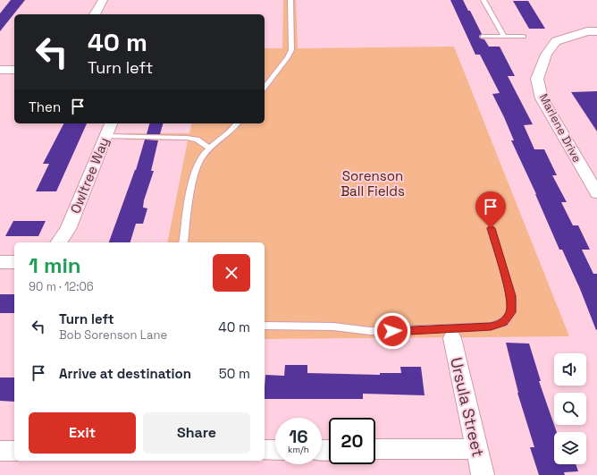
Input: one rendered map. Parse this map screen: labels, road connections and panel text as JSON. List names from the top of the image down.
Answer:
{
  "streets": {
    "street": ["Marlene Drive", "Owltree Way", "Ursula Street"]
  },
  "parks": ["Sorenson Ball Fields"],
  "page": {
    "turn": ["40 m", "Turn left"],
    "then": "Then",
    "heading": ["1 min", "90 m · 12:06"],
    "list": [
      {
        "name": "Turn left",
        "note": "Bob Sorenson Lane",
        "value": "40 m"
      },
      {
        "name": "Arrive at destination",
        "value": "50 m"
      }
    ],
    "buttons": ["Exit", "Share"],
    "speed": "16 km/h",
    "limit": "20"
  }
}
